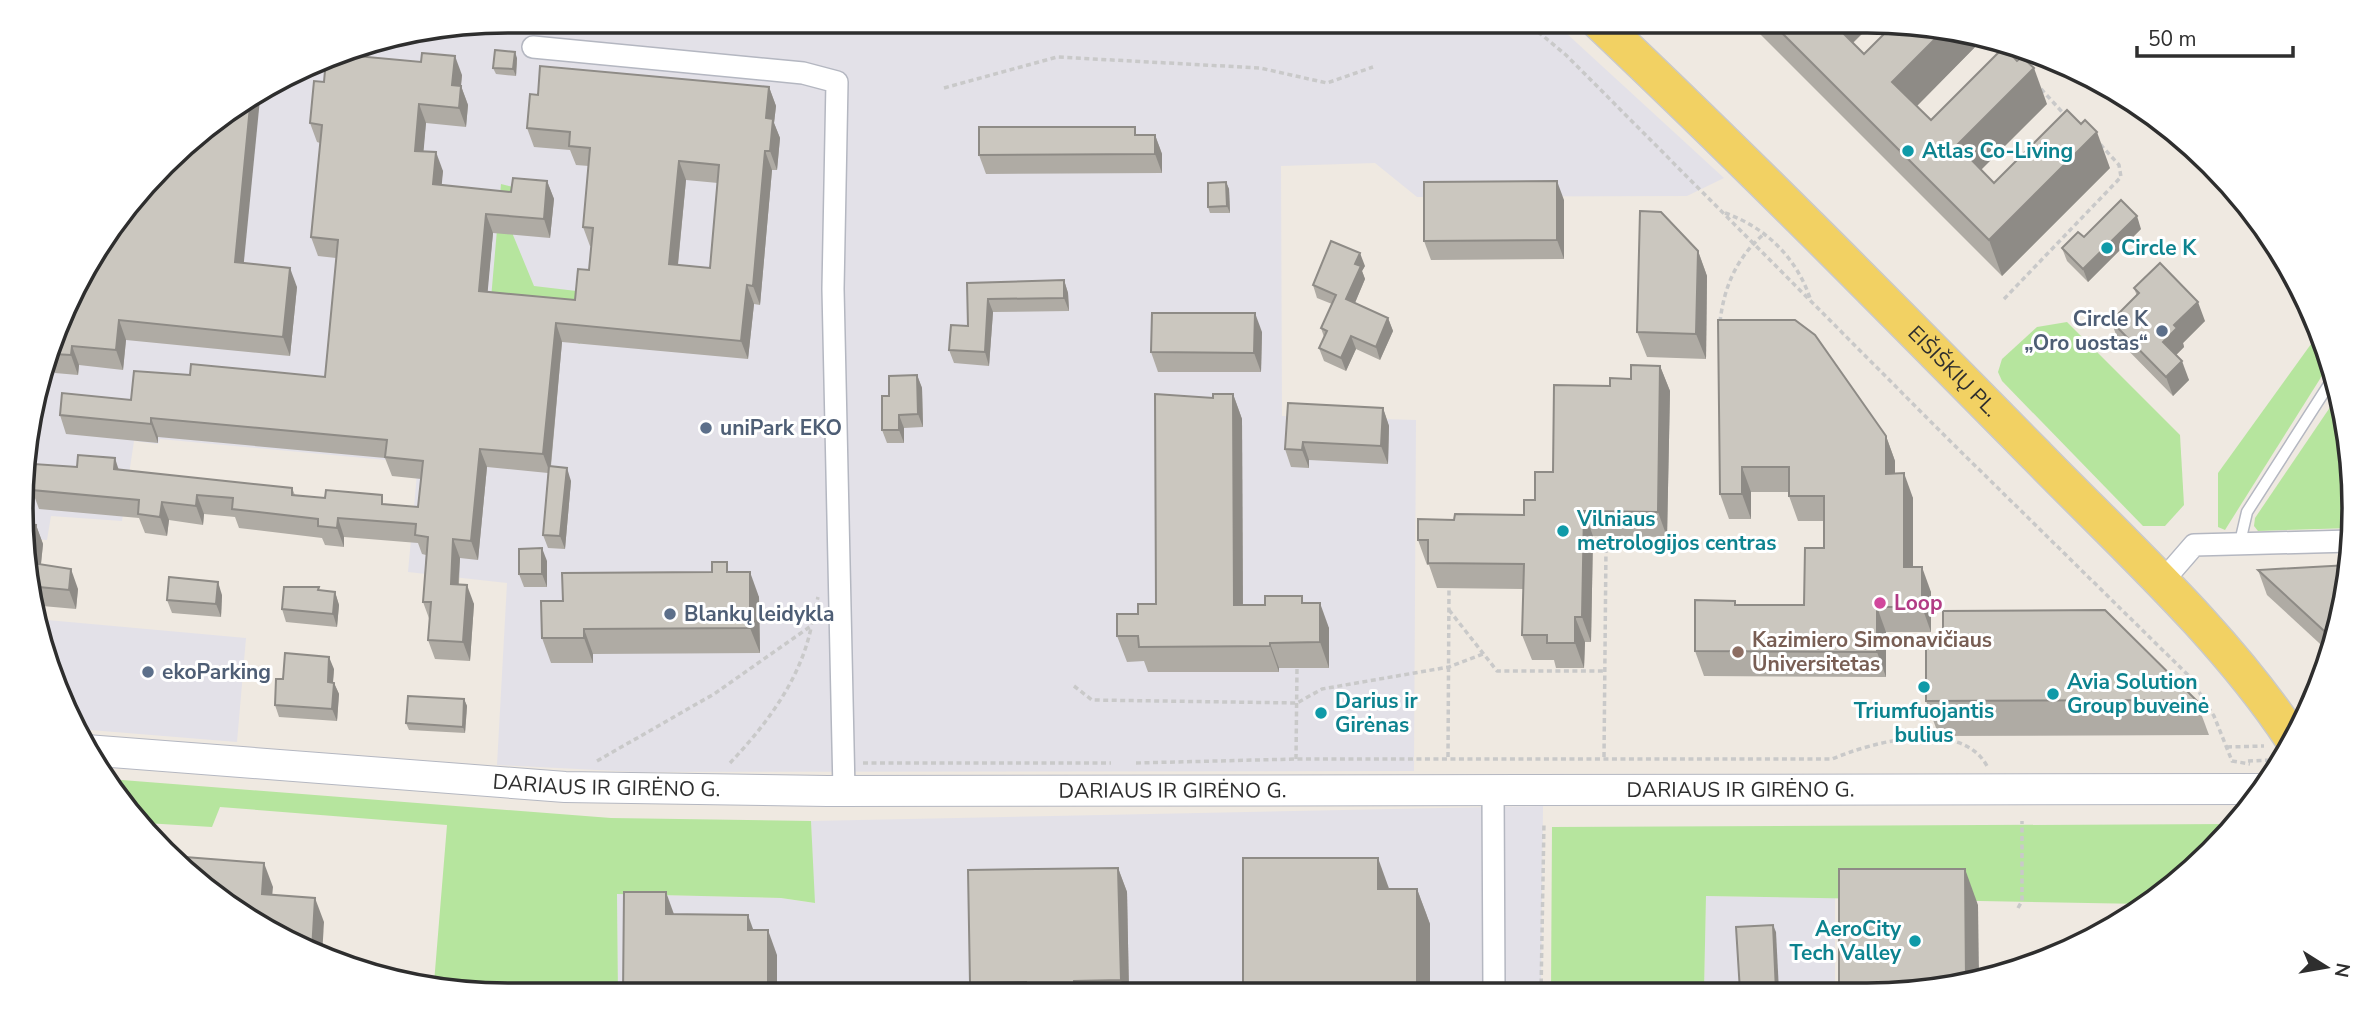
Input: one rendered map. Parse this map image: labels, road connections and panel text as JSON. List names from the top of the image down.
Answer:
{
  "streets": {
    "main road": ["EIŠIŠKIŲ PL.", "DARIAUS IR GIRĖNO G."]
  },
  "places": [
    "Atlas Co-Living",
    "Circle K",
    "Circle K „Oro uostas“",
    "uniPark EKO",
    "Vilniaus metrologijos centras",
    "Loop",
    "Blankų leidykla",
    "Kazimiero Simonavičiaus Universitetas",
    "ekoParking",
    "Triumfuojantis bulius",
    "Avia Solution Group buveinė",
    "Darius ir Girėnas",
    "AeroCity Tech Valley"
  ],
  "scale_bar": "50 m",
  "north": "right"
}
